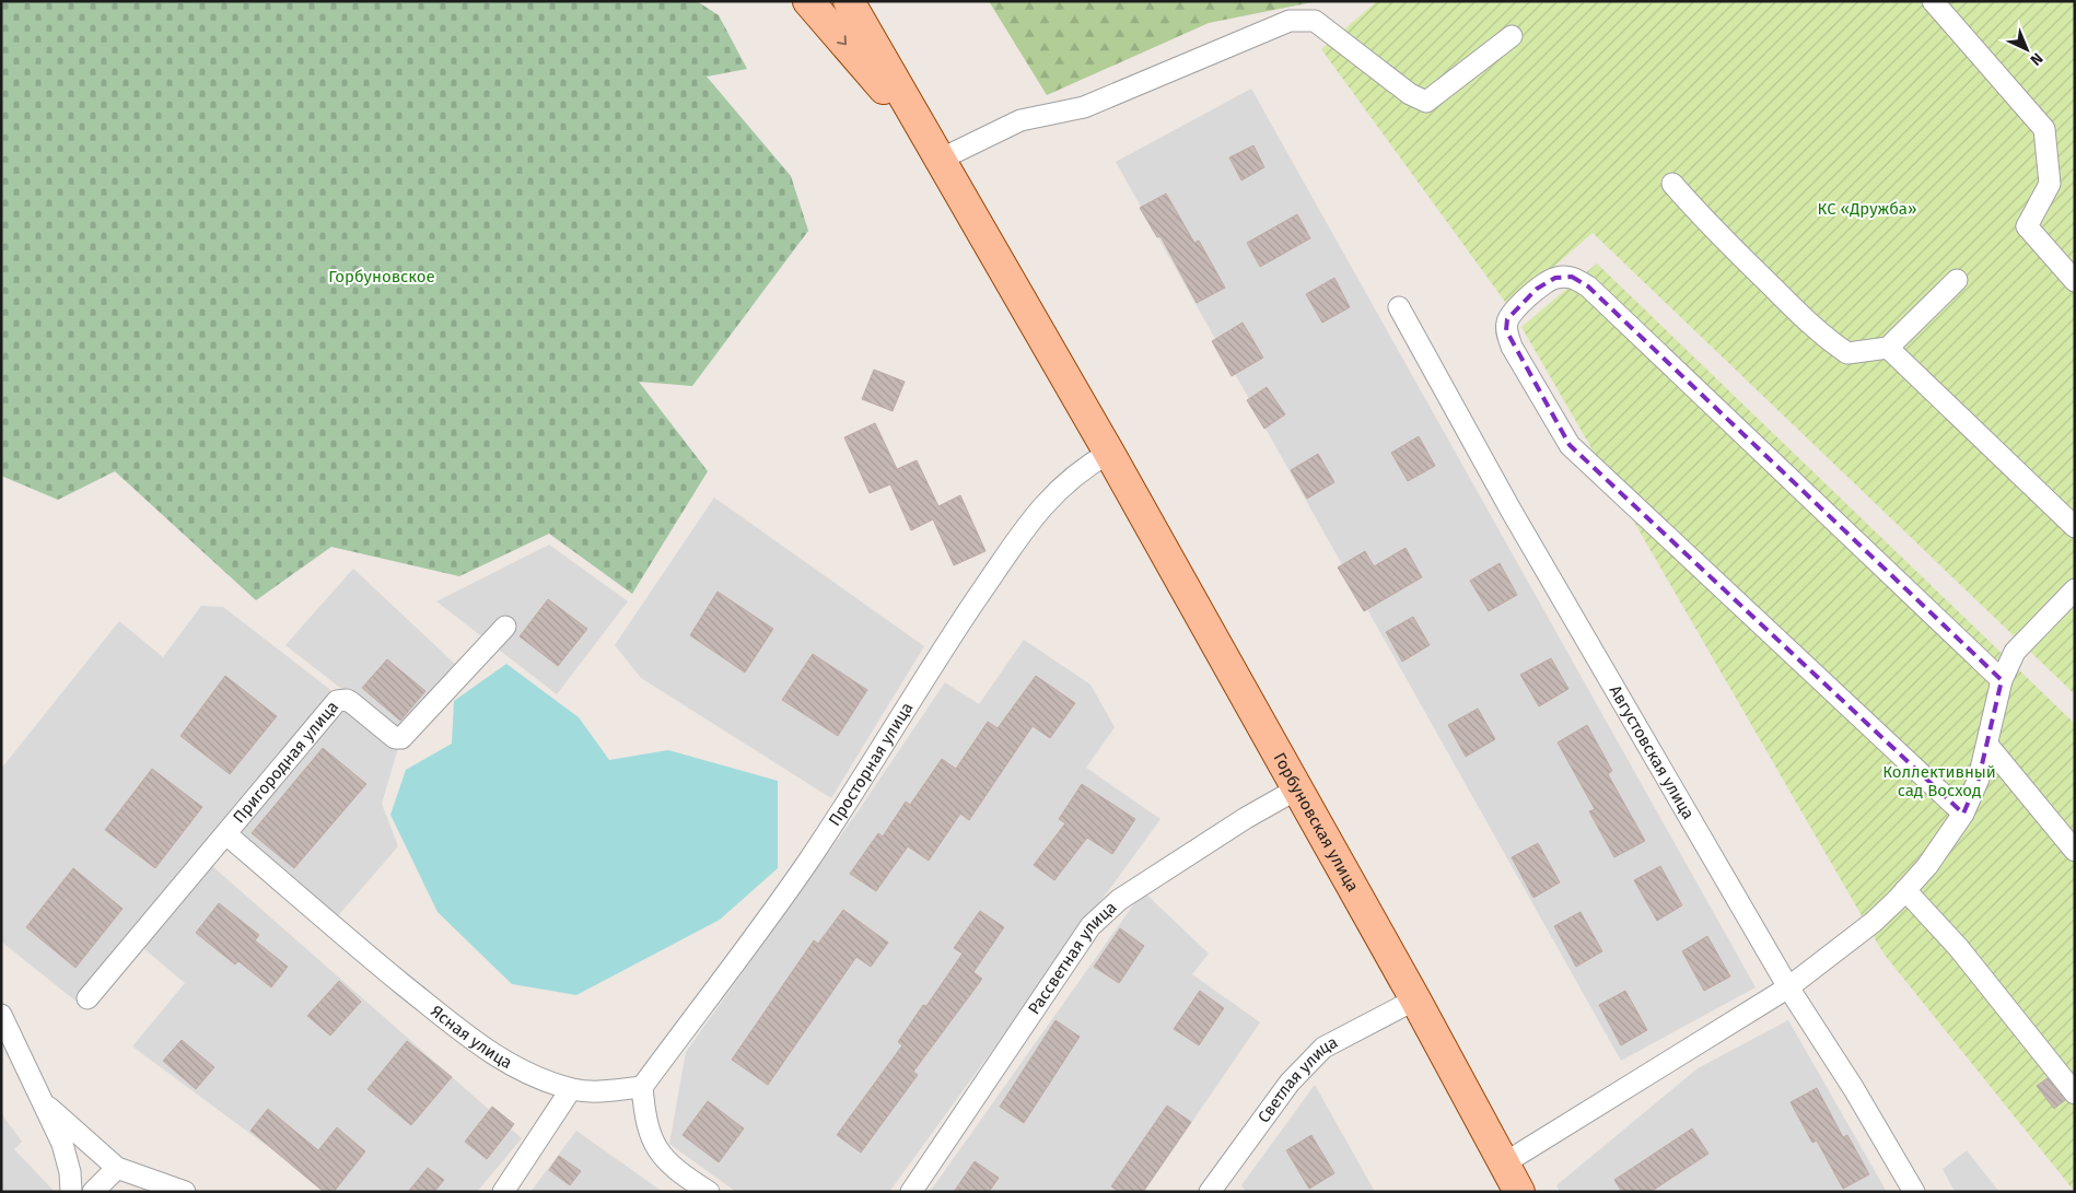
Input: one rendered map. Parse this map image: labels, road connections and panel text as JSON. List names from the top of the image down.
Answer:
{
  "streets": {
    "main road": ["Горбуновская улица"],
    "street": [
      "Августовская улица",
      "Пригородная улица",
      "Просторная улица",
      "Рассветная улица",
      "Ясная улица",
      "Светлая улица"
    ]
  },
  "crossings": [
    ["Пригородная улица", "Ясная улица"],
    ["Просторная улица", "Горбуновская улица"],
    ["Просторная улица", "Ясная улица"],
    ["Горбуновская улица", "Рассветная улица"],
    ["Горбуновская улица", "Светлая улица"]
  ],
  "parks": ["КС «Дружба»", "Горбуновское", "Коллективный сад Восход"],
  "north": "bottom right"
}
